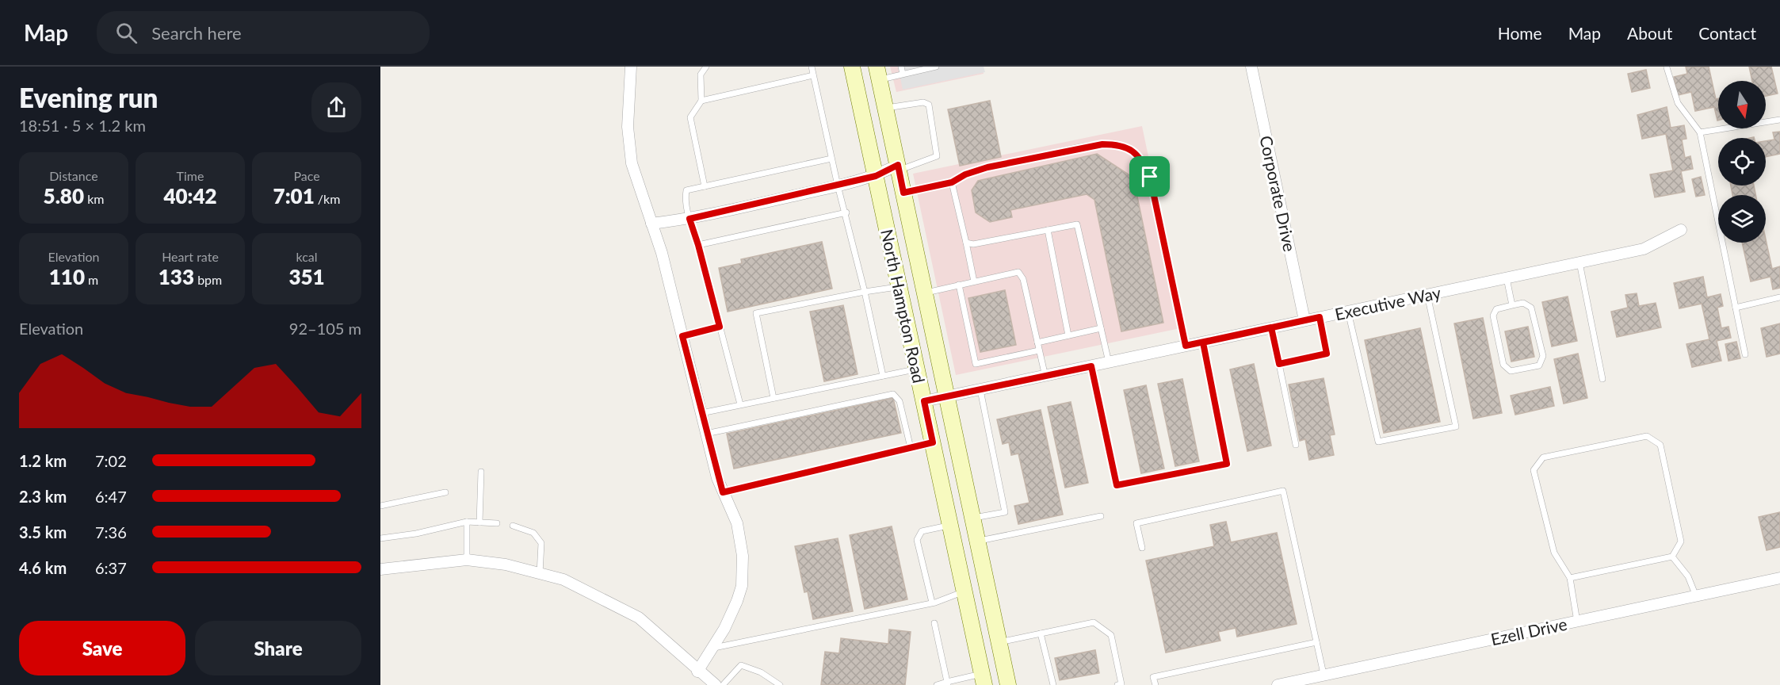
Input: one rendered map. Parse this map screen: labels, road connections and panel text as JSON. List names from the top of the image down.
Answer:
{
  "streets": {
    "main road": ["North Hampton Road"],
    "street": ["Corporate Drive", "Executive Way", "Ezell Drive"]
  },
  "crossings": [
    ["Corporate Drive", "Executive Way"],
    ["Executive Way", "North Hampton Road"]
  ],
  "north": "bottom",
  "page": {
    "header": "Map",
    "search": "Search here",
    "nav": [
      "Home",
      "Map",
      "About",
      "Contact"
    ],
    "heading": ["Evening run", "18:51 · 5 × 1.2 km"],
    "stats": [
      ["Distance", "5.80 km"],
      ["Time", "40:42"],
      ["Pace", "7:01 /km"],
      ["Elevation", "110 m"],
      ["Heart rate", "133 bpm"],
      ["kcal", "351"]
    ],
    "chart": ["Elevation", "92–105 m"],
    "list": [
      {
        "name": "1.2 km",
        "note": "7:02"
      },
      {
        "name": "2.3 km",
        "note": "6:47"
      },
      {
        "name": "3.5 km",
        "note": "7:36"
      },
      {
        "name": "4.6 km",
        "note": "6:37"
      }
    ],
    "buttons": ["Save", "Share"]
  }
}
